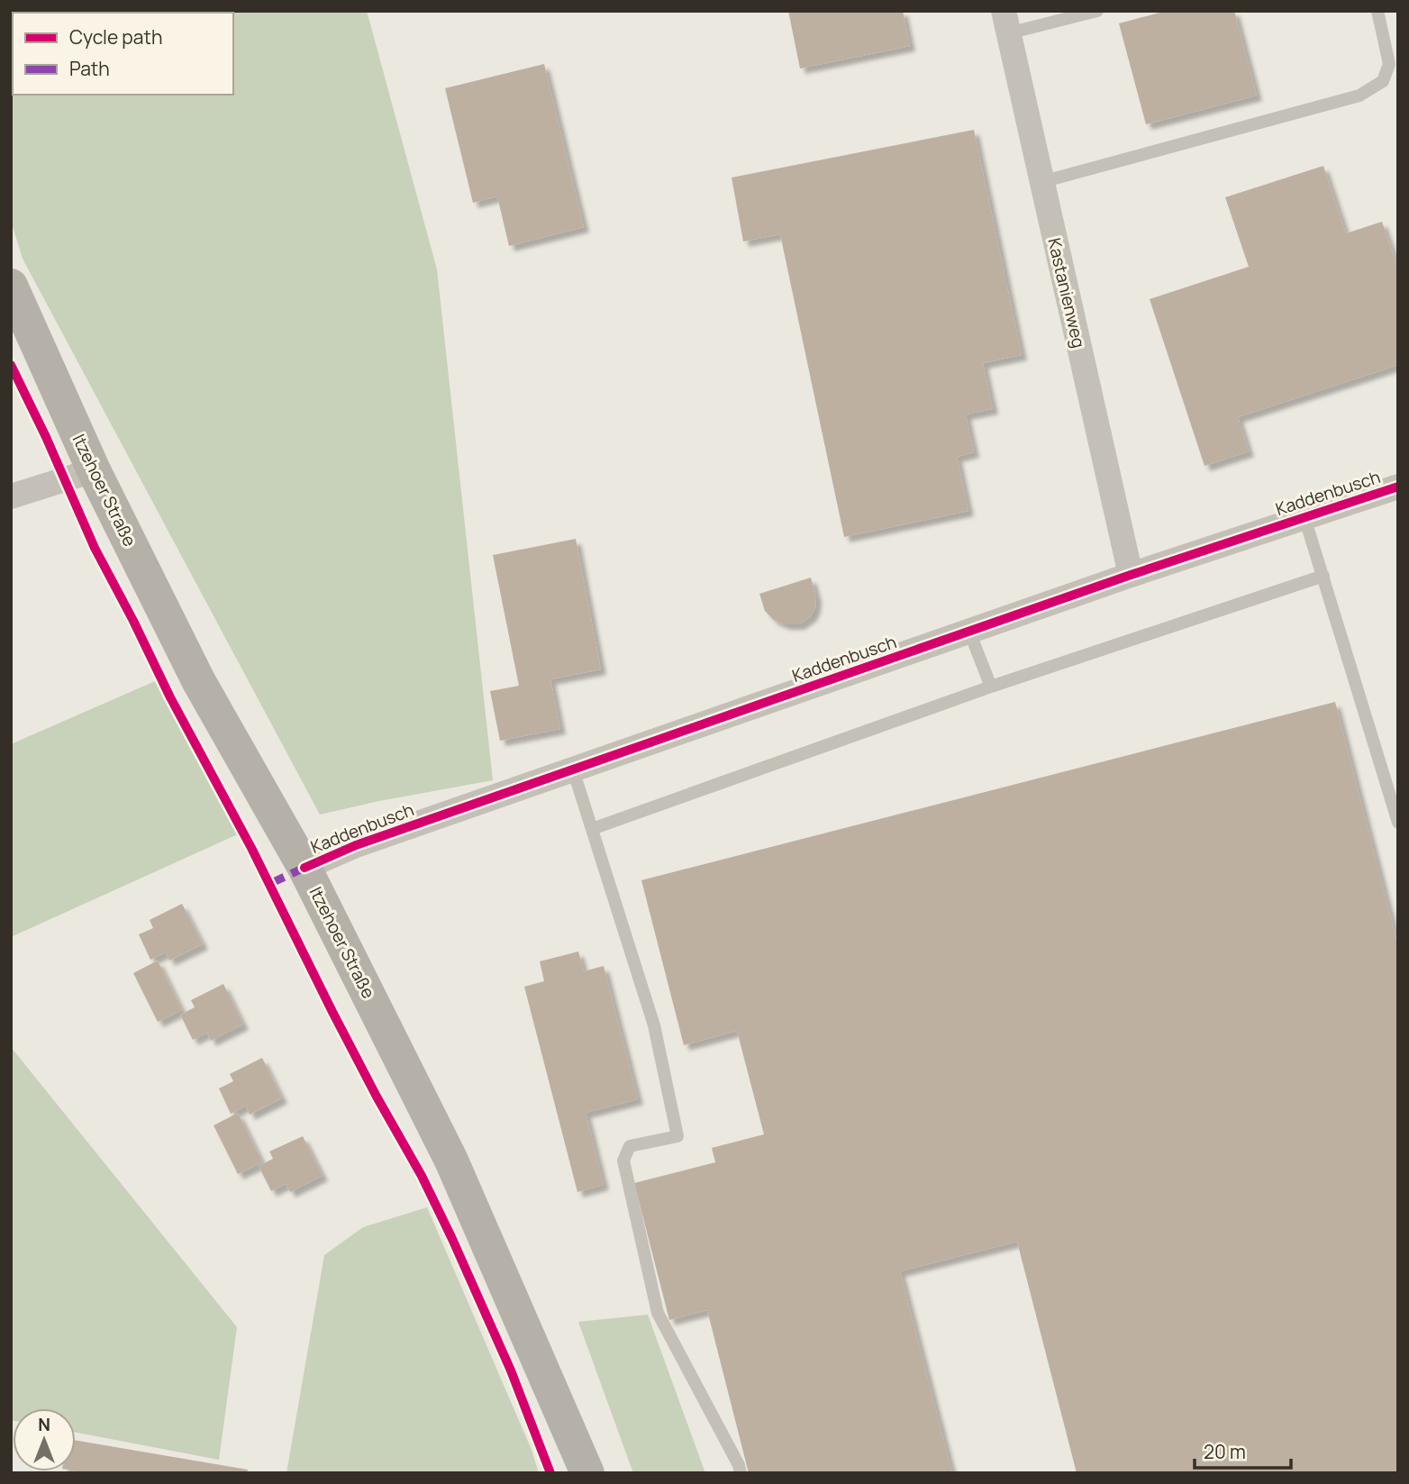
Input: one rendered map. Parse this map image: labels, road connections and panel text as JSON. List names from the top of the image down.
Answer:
{
  "streets": {
    "main road": ["Itzehoer Straße"],
    "street": ["Kastanienweg", "Kaddenbusch"]
  },
  "crossings": [
    ["Kastanienweg", "Kaddenbusch"],
    ["Itzehoer Straße", "Kaddenbusch"]
  ],
  "legend": ["Cycle path", "Path"],
  "scale_bar": "20 m",
  "north": "top"
}
